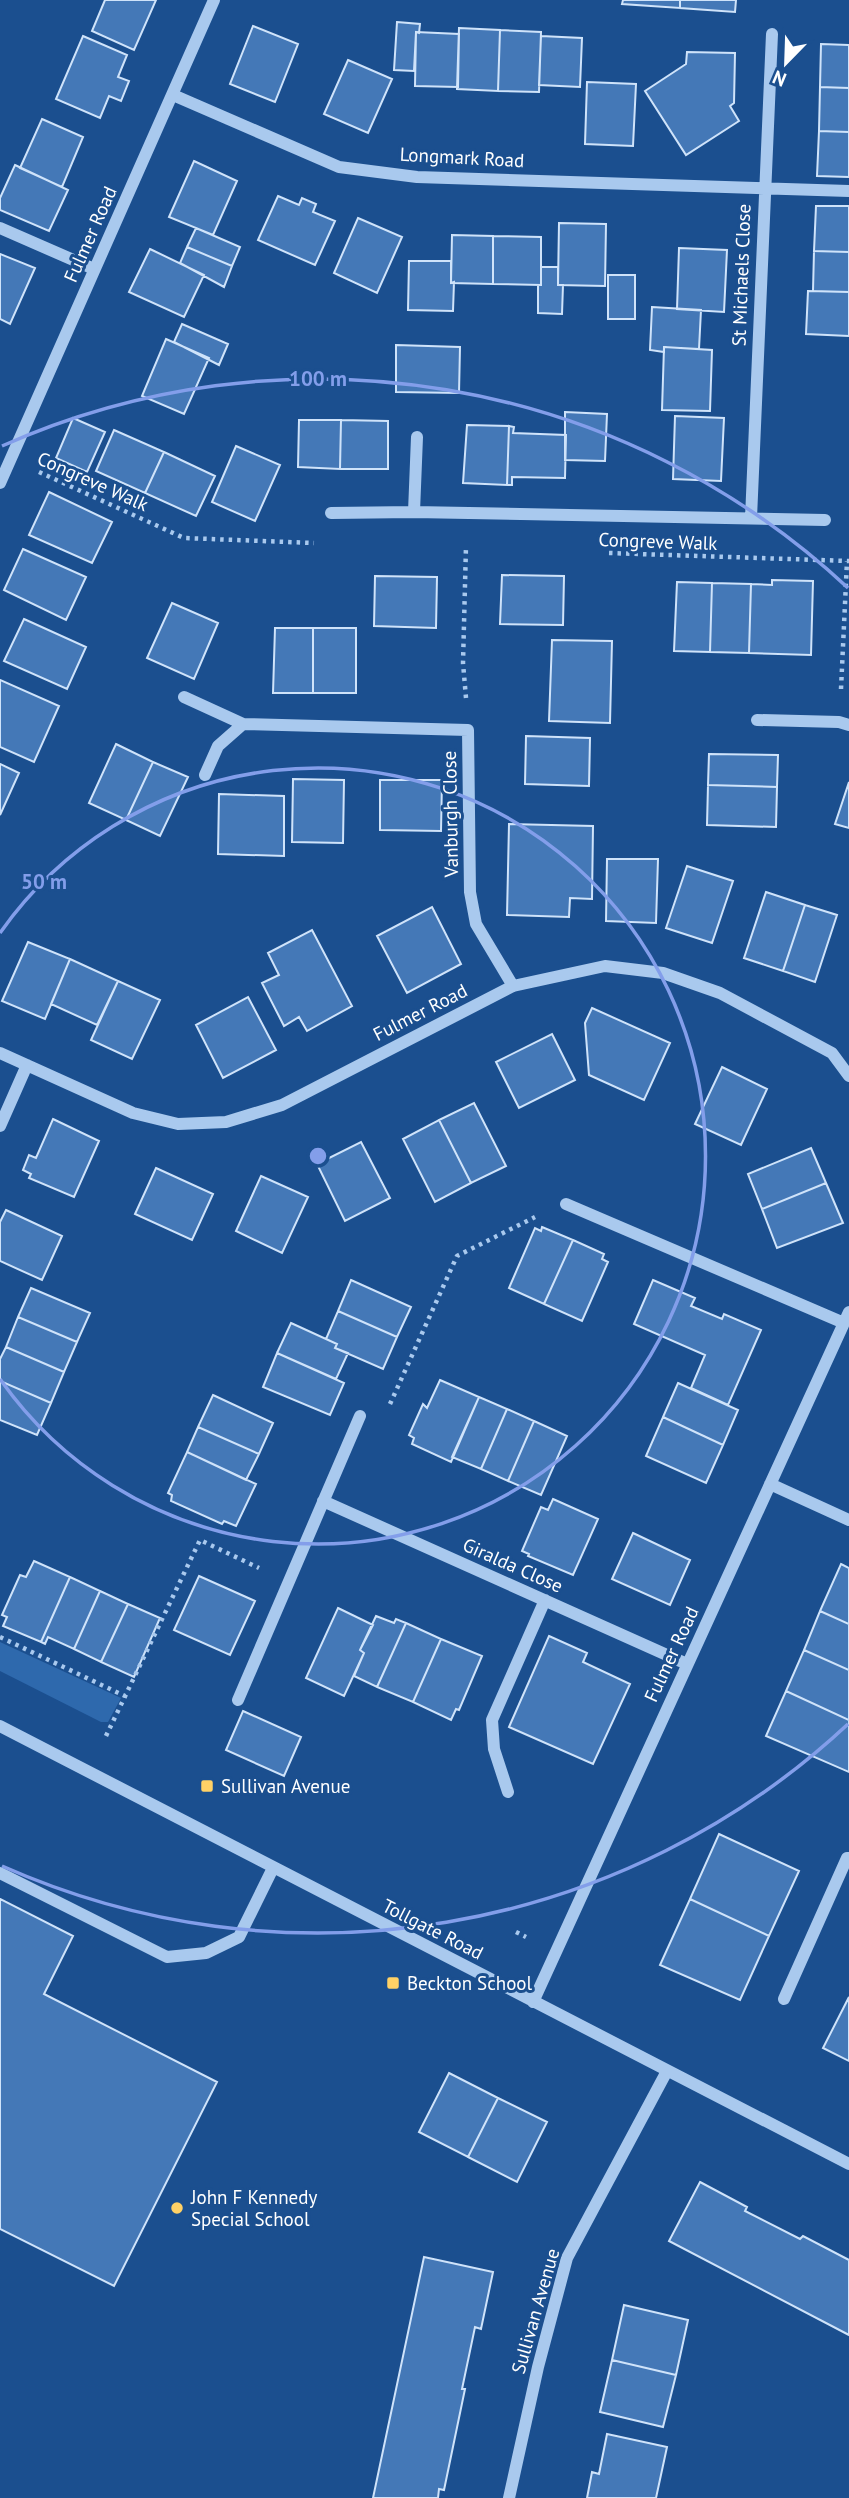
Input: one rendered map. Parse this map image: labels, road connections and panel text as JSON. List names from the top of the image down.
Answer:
{
  "streets": {
    "street": [
      "Longmark Road",
      "Fulmer Road",
      "St Michaels Close",
      "Vanburgh Close",
      "Giralda Close",
      "Tollgate Road",
      "Sullivan Avenue"
    ],
    "path": ["Congreve Walk"]
  },
  "crossings": [
    ["Longmark Road", "Fulmer Road"],
    ["Longmark Road", "St Michaels Close"],
    ["Fulmer Road", "Congreve Walk"],
    ["Fulmer Road", "Vanburgh Close"],
    ["Fulmer Road", "Giralda Close"],
    ["Fulmer Road", "Tollgate Road"],
    ["Tollgate Road", "Sullivan Avenue"]
  ],
  "places": {
    "transit": ["Sullivan Avenue", "Beckton School"],
    "other": ["John F Kennedy Special School"]
  },
  "north": "bottom left",
  "rings": ["100 m", "50 m"]
}
